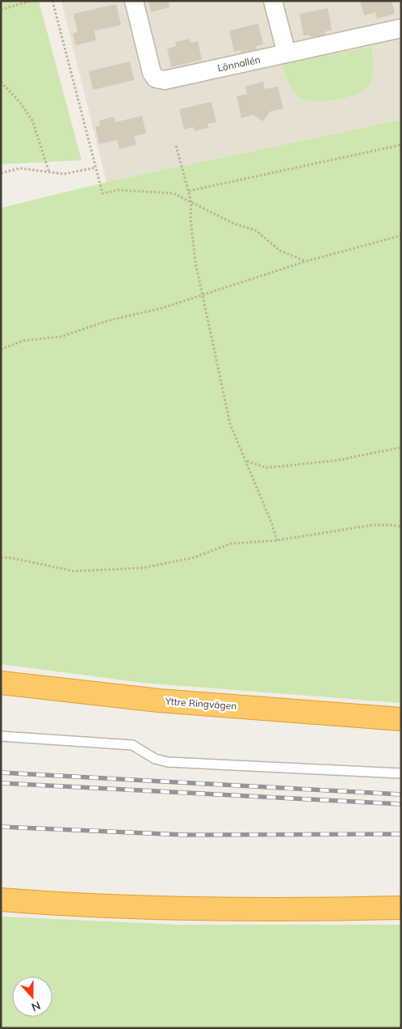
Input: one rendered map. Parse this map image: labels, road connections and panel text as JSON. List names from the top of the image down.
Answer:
{
  "streets": {
    "highway": ["Yttre Ringvägen"],
    "street": ["Lönnallén"]
  },
  "north": "bottom"
}
